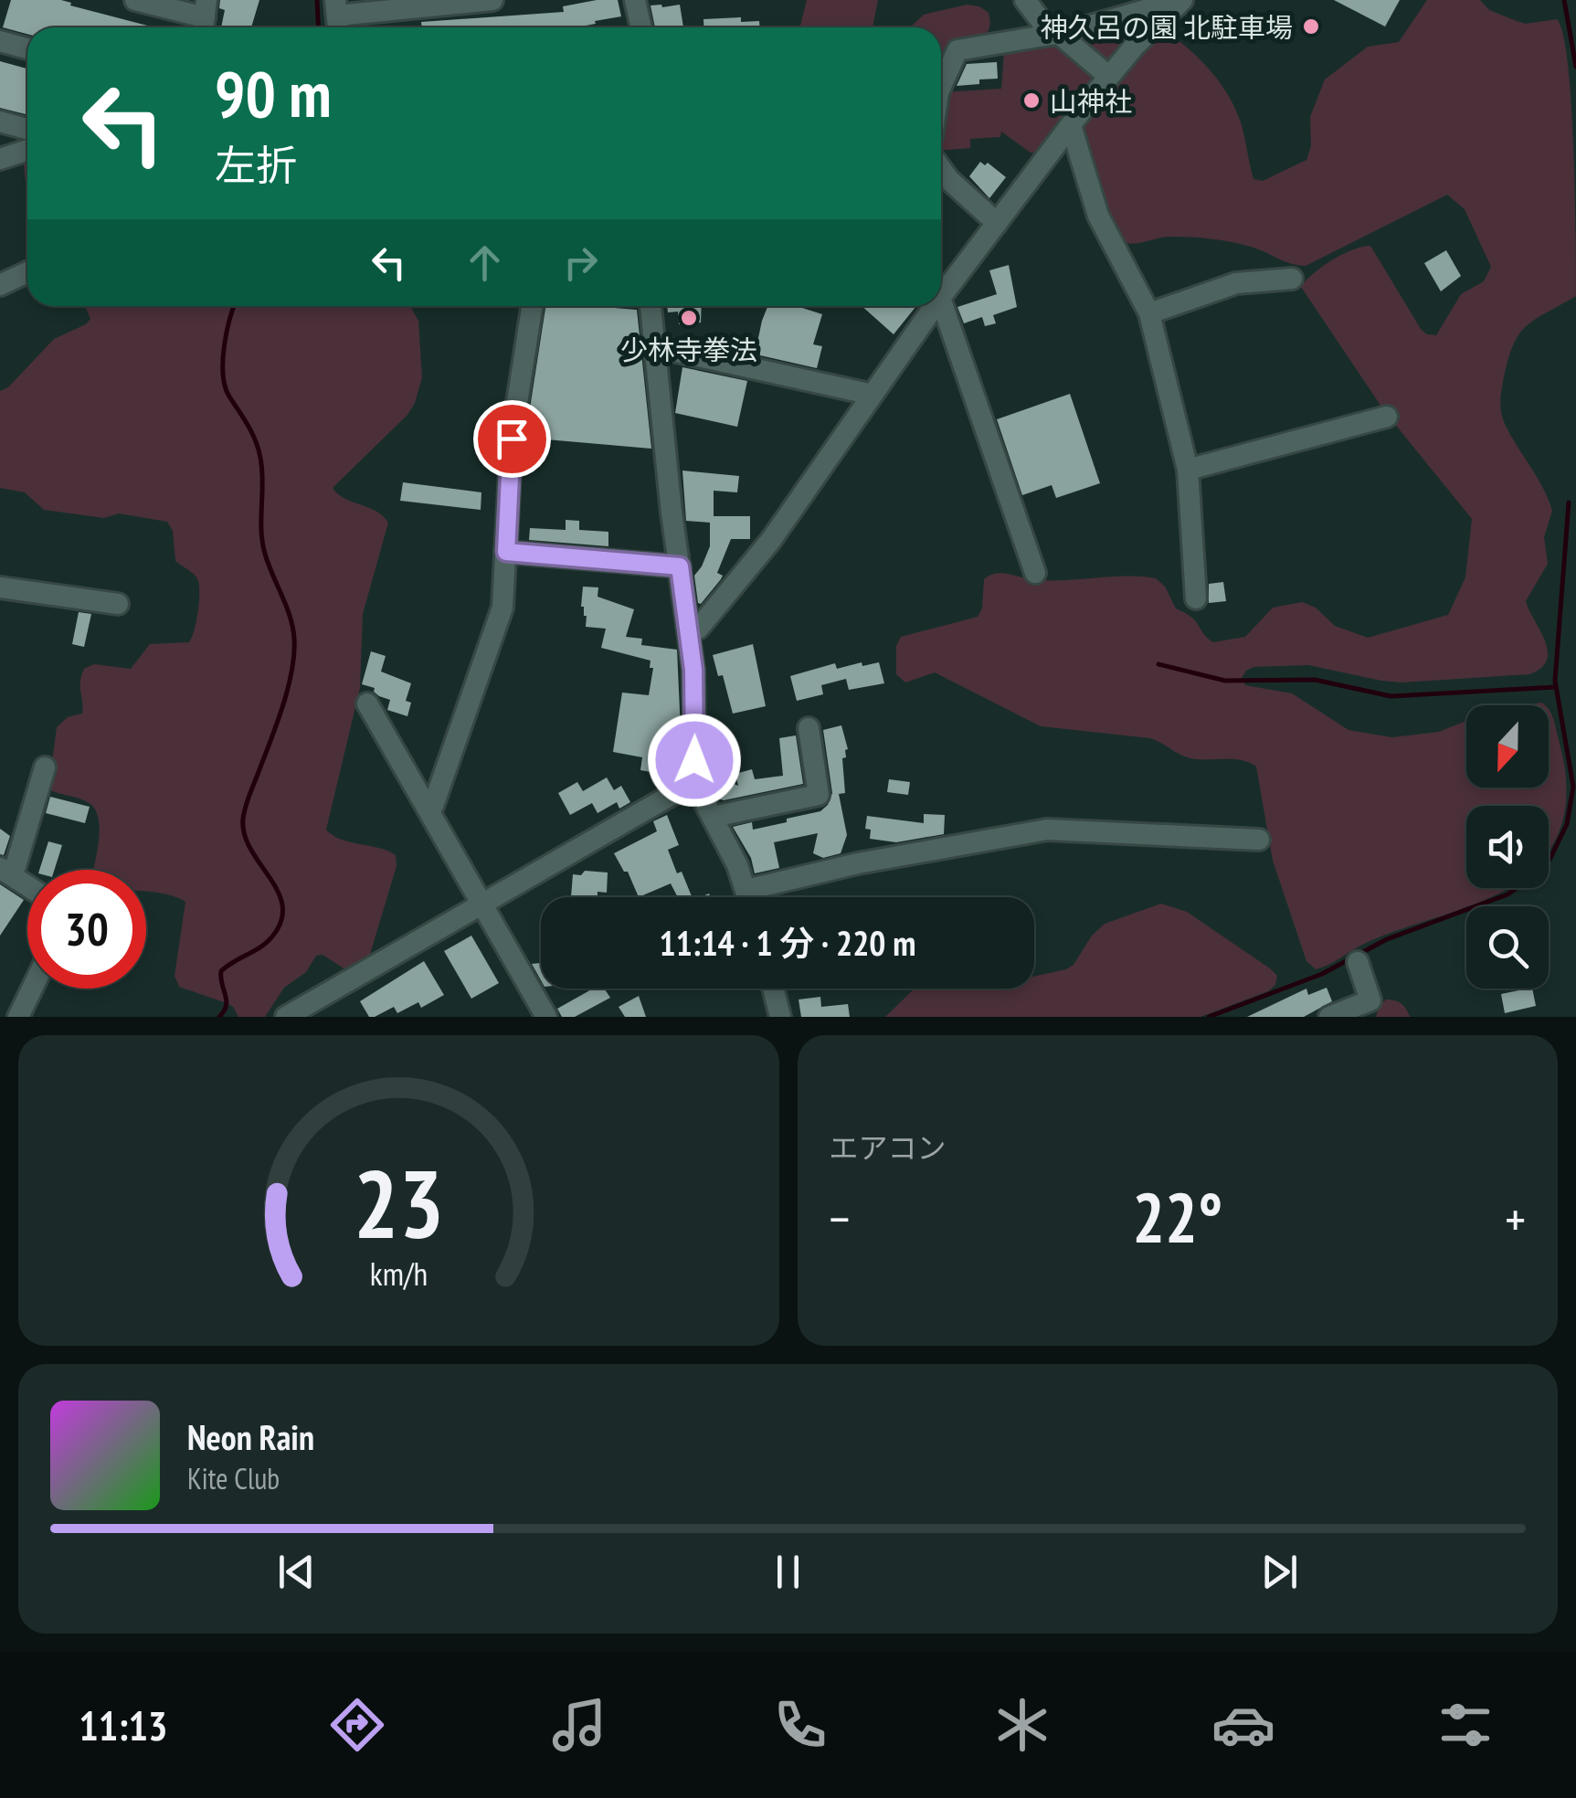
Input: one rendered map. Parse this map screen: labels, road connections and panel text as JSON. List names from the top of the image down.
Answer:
{
  "places": ["神久呂の園 北駐車場", "山神社", "少林寺拳法"],
  "north": "bottom",
  "page": {
    "turn": ["90 m", "左折"],
    "limit": "30",
    "trip": "11:14 · 1 分 · 220 m",
    "tile": "エアコン",
    "heat": ["−", "22°", "+"],
    "song": ["Neon Rain", "Kite Club"],
    "tabs": "11:13",
    "gauge": ["23", "km/h"]
  }
}
